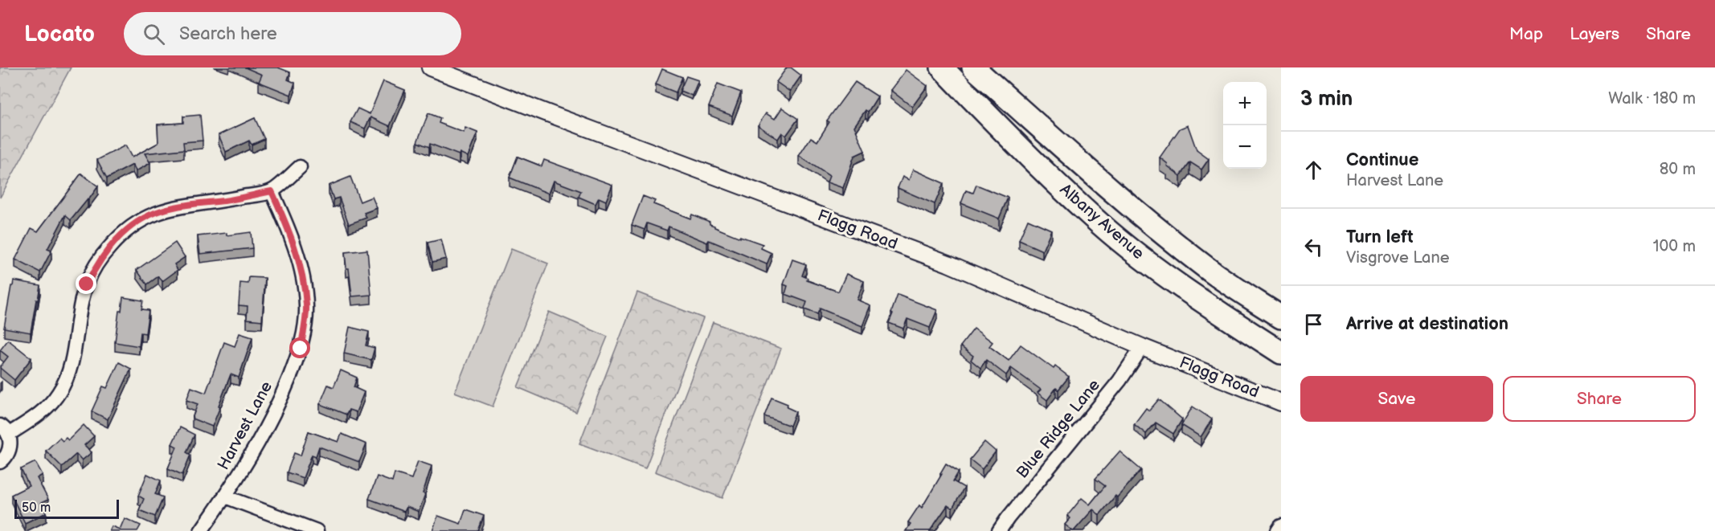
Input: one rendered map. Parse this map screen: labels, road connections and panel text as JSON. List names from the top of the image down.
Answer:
{
  "streets": {
    "highway": ["Albany Avenue"],
    "street": ["Flagg Road", "Harvest Lane", "Blue Ridge Lane"]
  },
  "crossings": [
    ["Flagg Road", "Blue Ridge Lane"]
  ],
  "scale_bar": "50 m",
  "page": {
    "header": "Locato",
    "search": "Search here",
    "nav": ["Map", "Layers", "Share"],
    "heading": ["3 min", "Walk · 180 m"],
    "map_buttons": ["+", "−"],
    "list": [
      ["Continue", "Harvest Lane", "80 m"],
      ["Turn left", "Visgrove Lane", "100 m"],
      "Arrive at destination"
    ],
    "buttons": ["Save", "Share"],
    "scale": "50 m"
  }
}
